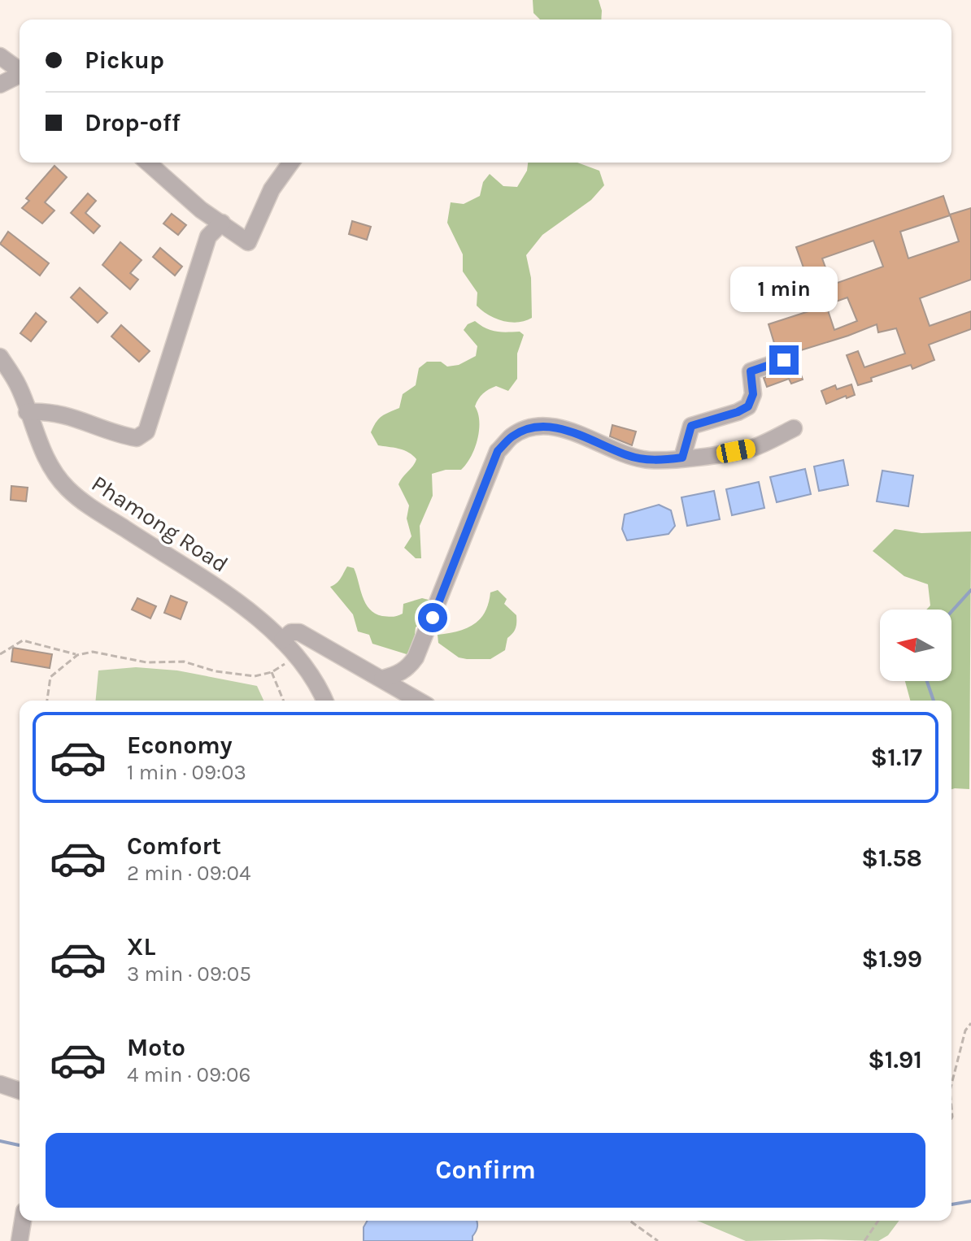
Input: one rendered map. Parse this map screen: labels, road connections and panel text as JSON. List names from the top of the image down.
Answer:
{
  "streets": {
    "street": ["Phamong Road"]
  },
  "north": "left",
  "page": {
    "banner": ["Pickup", "Drop-off"],
    "bubble": "1 min",
    "list": [
      {
        "name": "Economy",
        "note": "1 min · 09:03",
        "value": "$1.17"
      },
      {
        "name": "Comfort",
        "note": "2 min · 09:04",
        "value": "$1.58"
      },
      {
        "name": "XL",
        "note": "3 min · 09:05",
        "value": "$1.99"
      },
      {
        "name": "Moto",
        "note": "4 min · 09:06",
        "value": "$1.91"
      }
    ],
    "buttons": "Confirm"
  }
}
